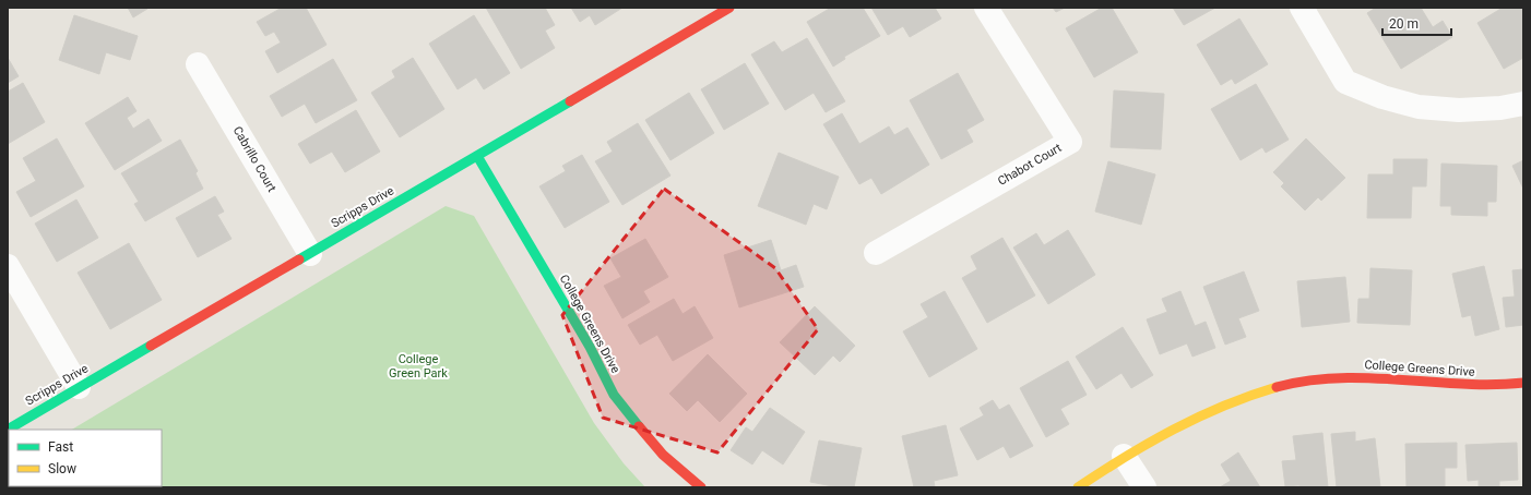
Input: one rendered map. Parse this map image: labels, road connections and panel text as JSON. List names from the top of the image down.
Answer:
{
  "streets": {
    "street": [
      "Cabrillo Court",
      "Chabot Court",
      "Scripps Drive",
      "College Greens Drive"
    ]
  },
  "crossings": [
    ["Cabrillo Court", "Scripps Drive"],
    ["Scripps Drive", "College Greens Drive"]
  ],
  "parks": ["College Green Park"],
  "legend": ["Fast", "Slow"],
  "scale_bar": "20 m"
}
